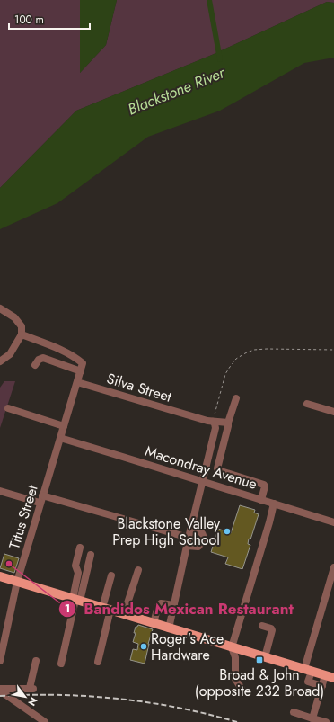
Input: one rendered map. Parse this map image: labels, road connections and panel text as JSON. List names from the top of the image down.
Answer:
{
  "streets": {
    "street": ["Silva Street", "Macondray Avenue", "Titus Street"]
  },
  "crossings": [
    ["Silva Street", "Titus Street"],
    ["Macondray Avenue", "Titus Street"]
  ],
  "water": ["Blackstone River"],
  "places": {
    "other": ["Blackstone Valley Prep High School", "Bandidos Mexican Restaurant", "Roger's Ace Hardware"],
    "transit": ["Broad & John (opposite 232 Broad)"]
  },
  "scale_bar": "100 m",
  "north": "bottom right"
}
